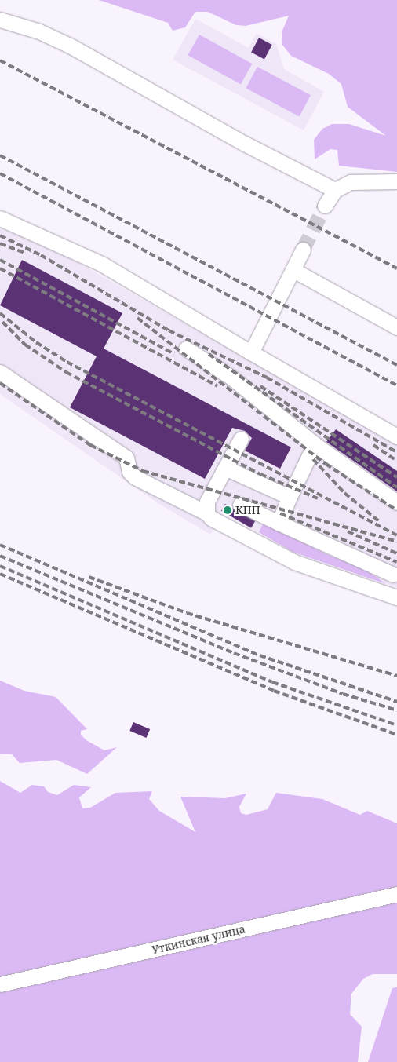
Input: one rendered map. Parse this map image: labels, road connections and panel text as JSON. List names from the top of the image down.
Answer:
{
  "streets": {
    "street": ["Уткинская улица"]
  },
  "places": ["КПП"]
}
